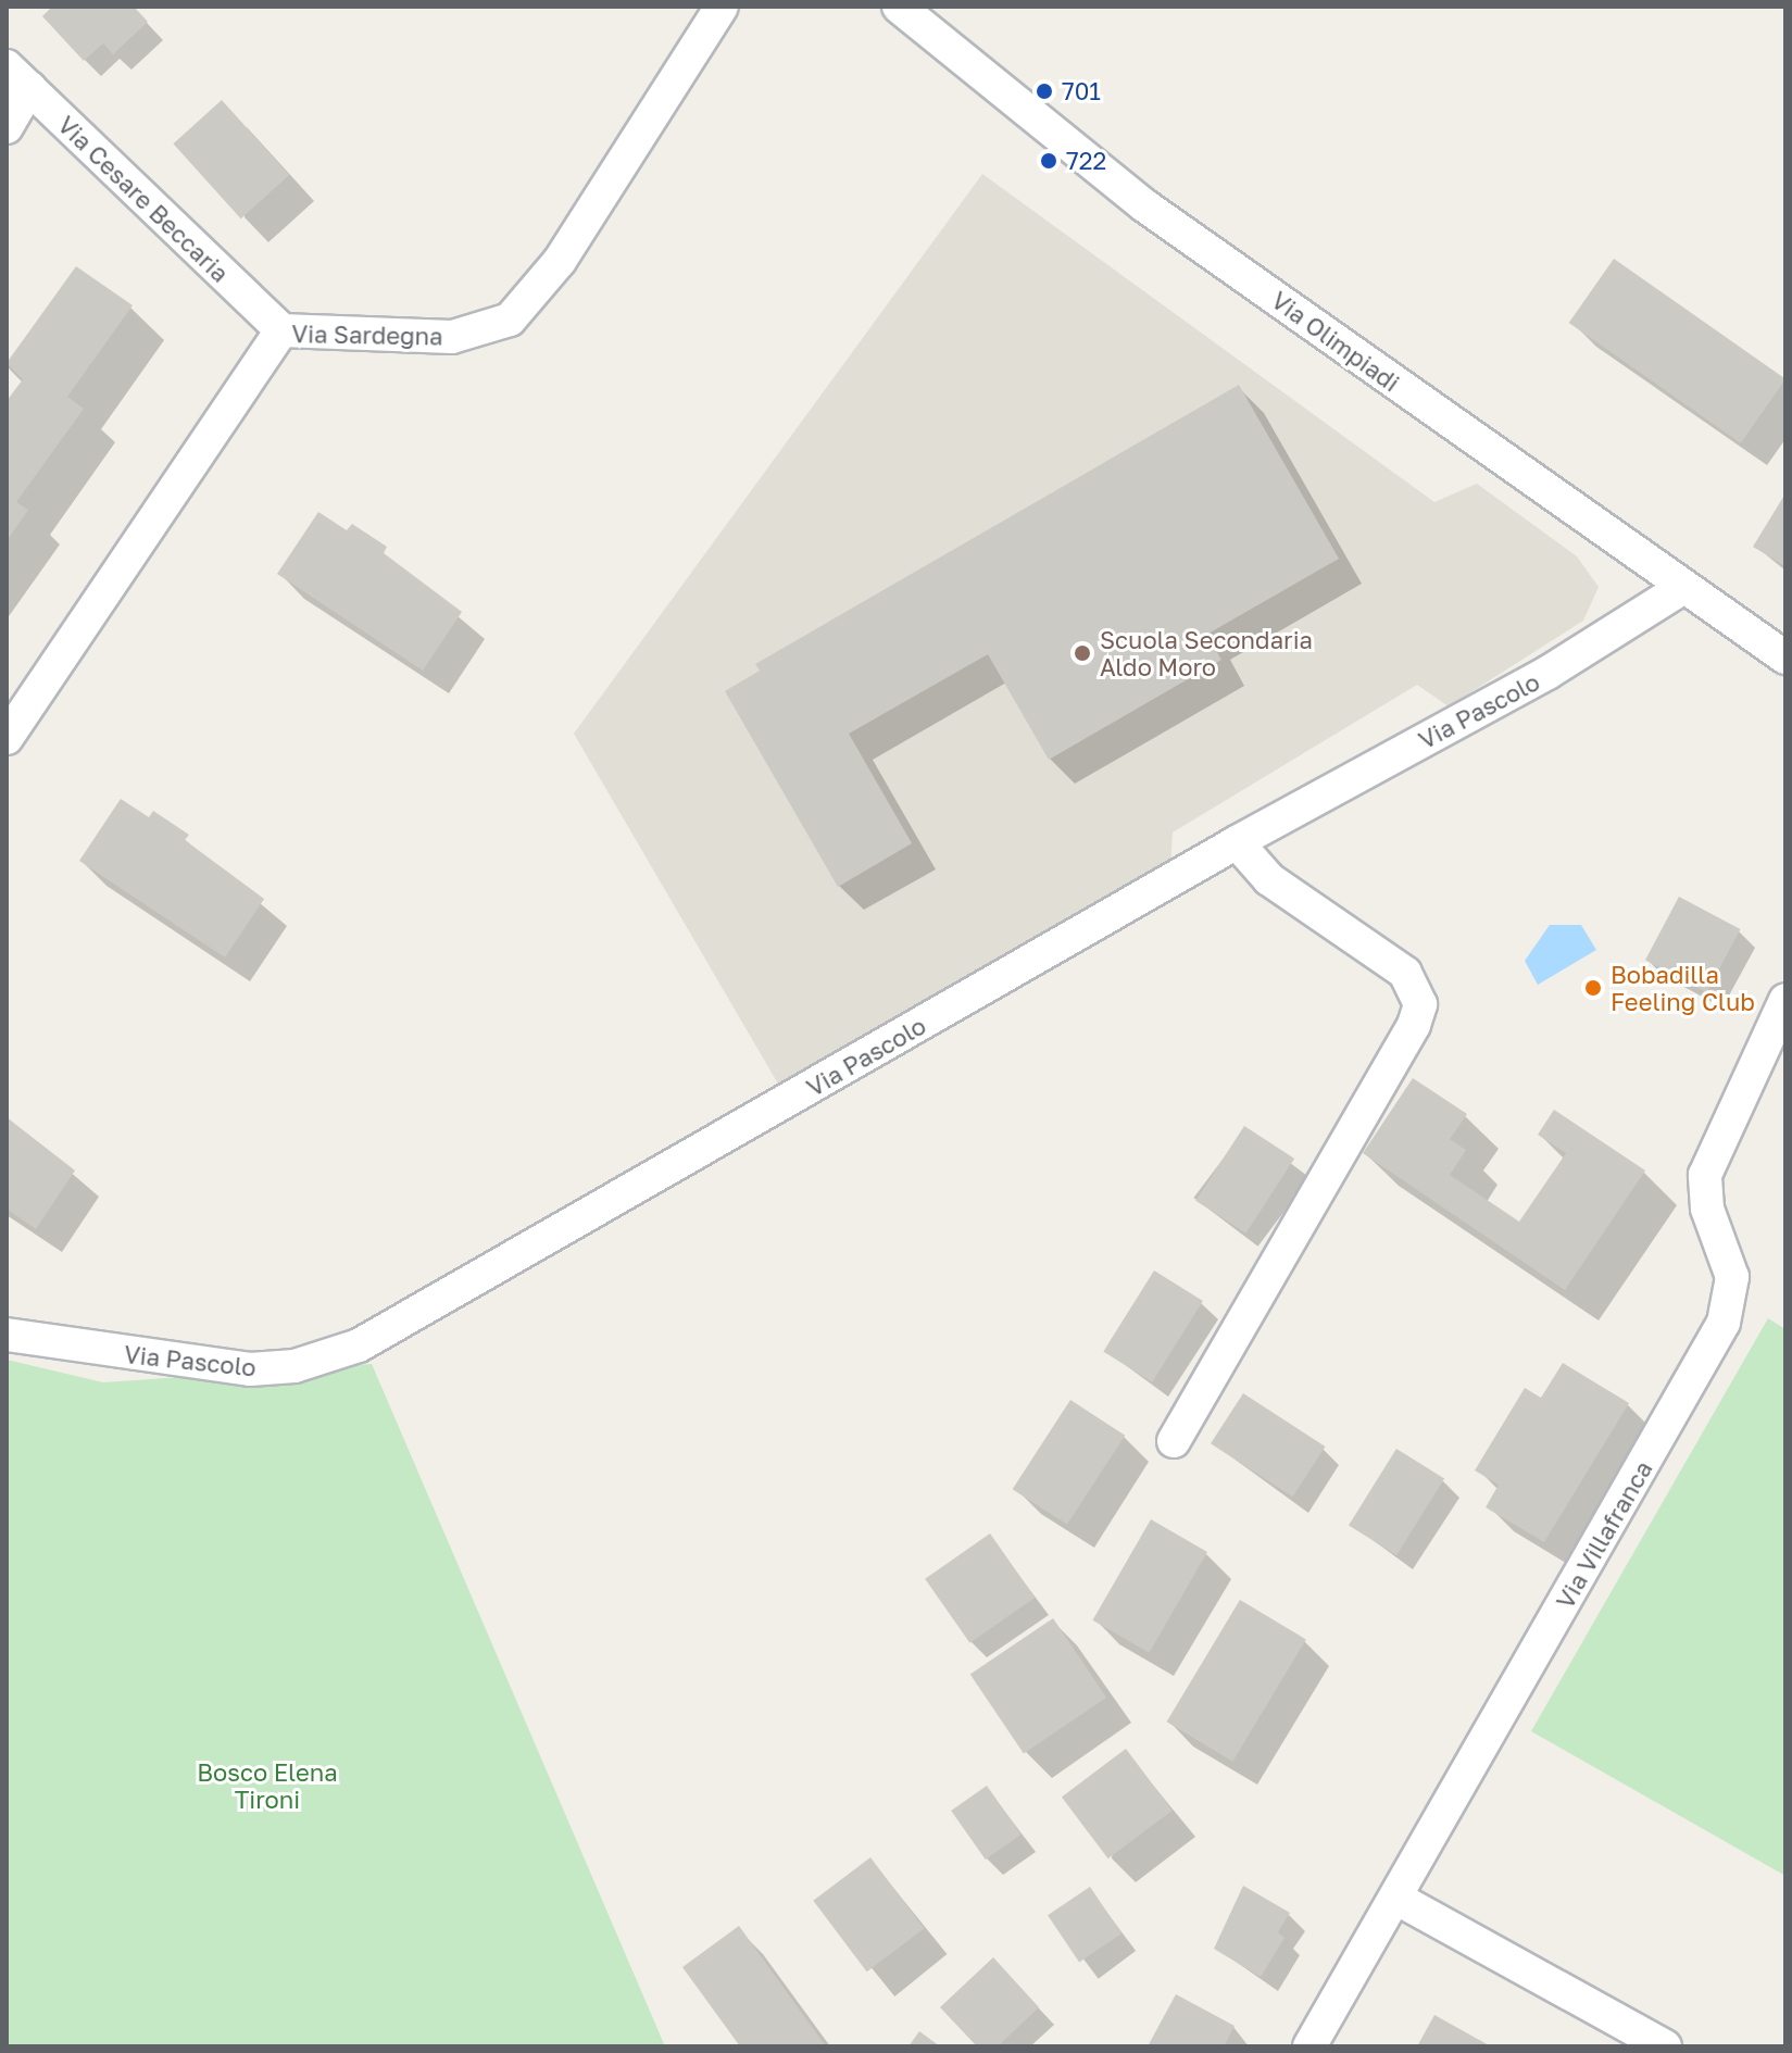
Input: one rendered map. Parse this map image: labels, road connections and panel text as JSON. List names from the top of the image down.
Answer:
{
  "streets": {
    "street": [
      "Via Cesare Beccaria",
      "Via Sardegna",
      "Via Olimpiadi",
      "Via Pascolo",
      "Via Villafranca"
    ]
  },
  "crossings": [
    ["Via Cesare Beccaria", "Via Sardegna"],
    ["Via Olimpiadi", "Via Pascolo"]
  ],
  "parks": ["Bosco Elena Tironi"],
  "places": [
    "701",
    "722",
    "Scuola Secondaria Aldo Moro",
    "Bobadilla Feeling Club"
  ]
}
